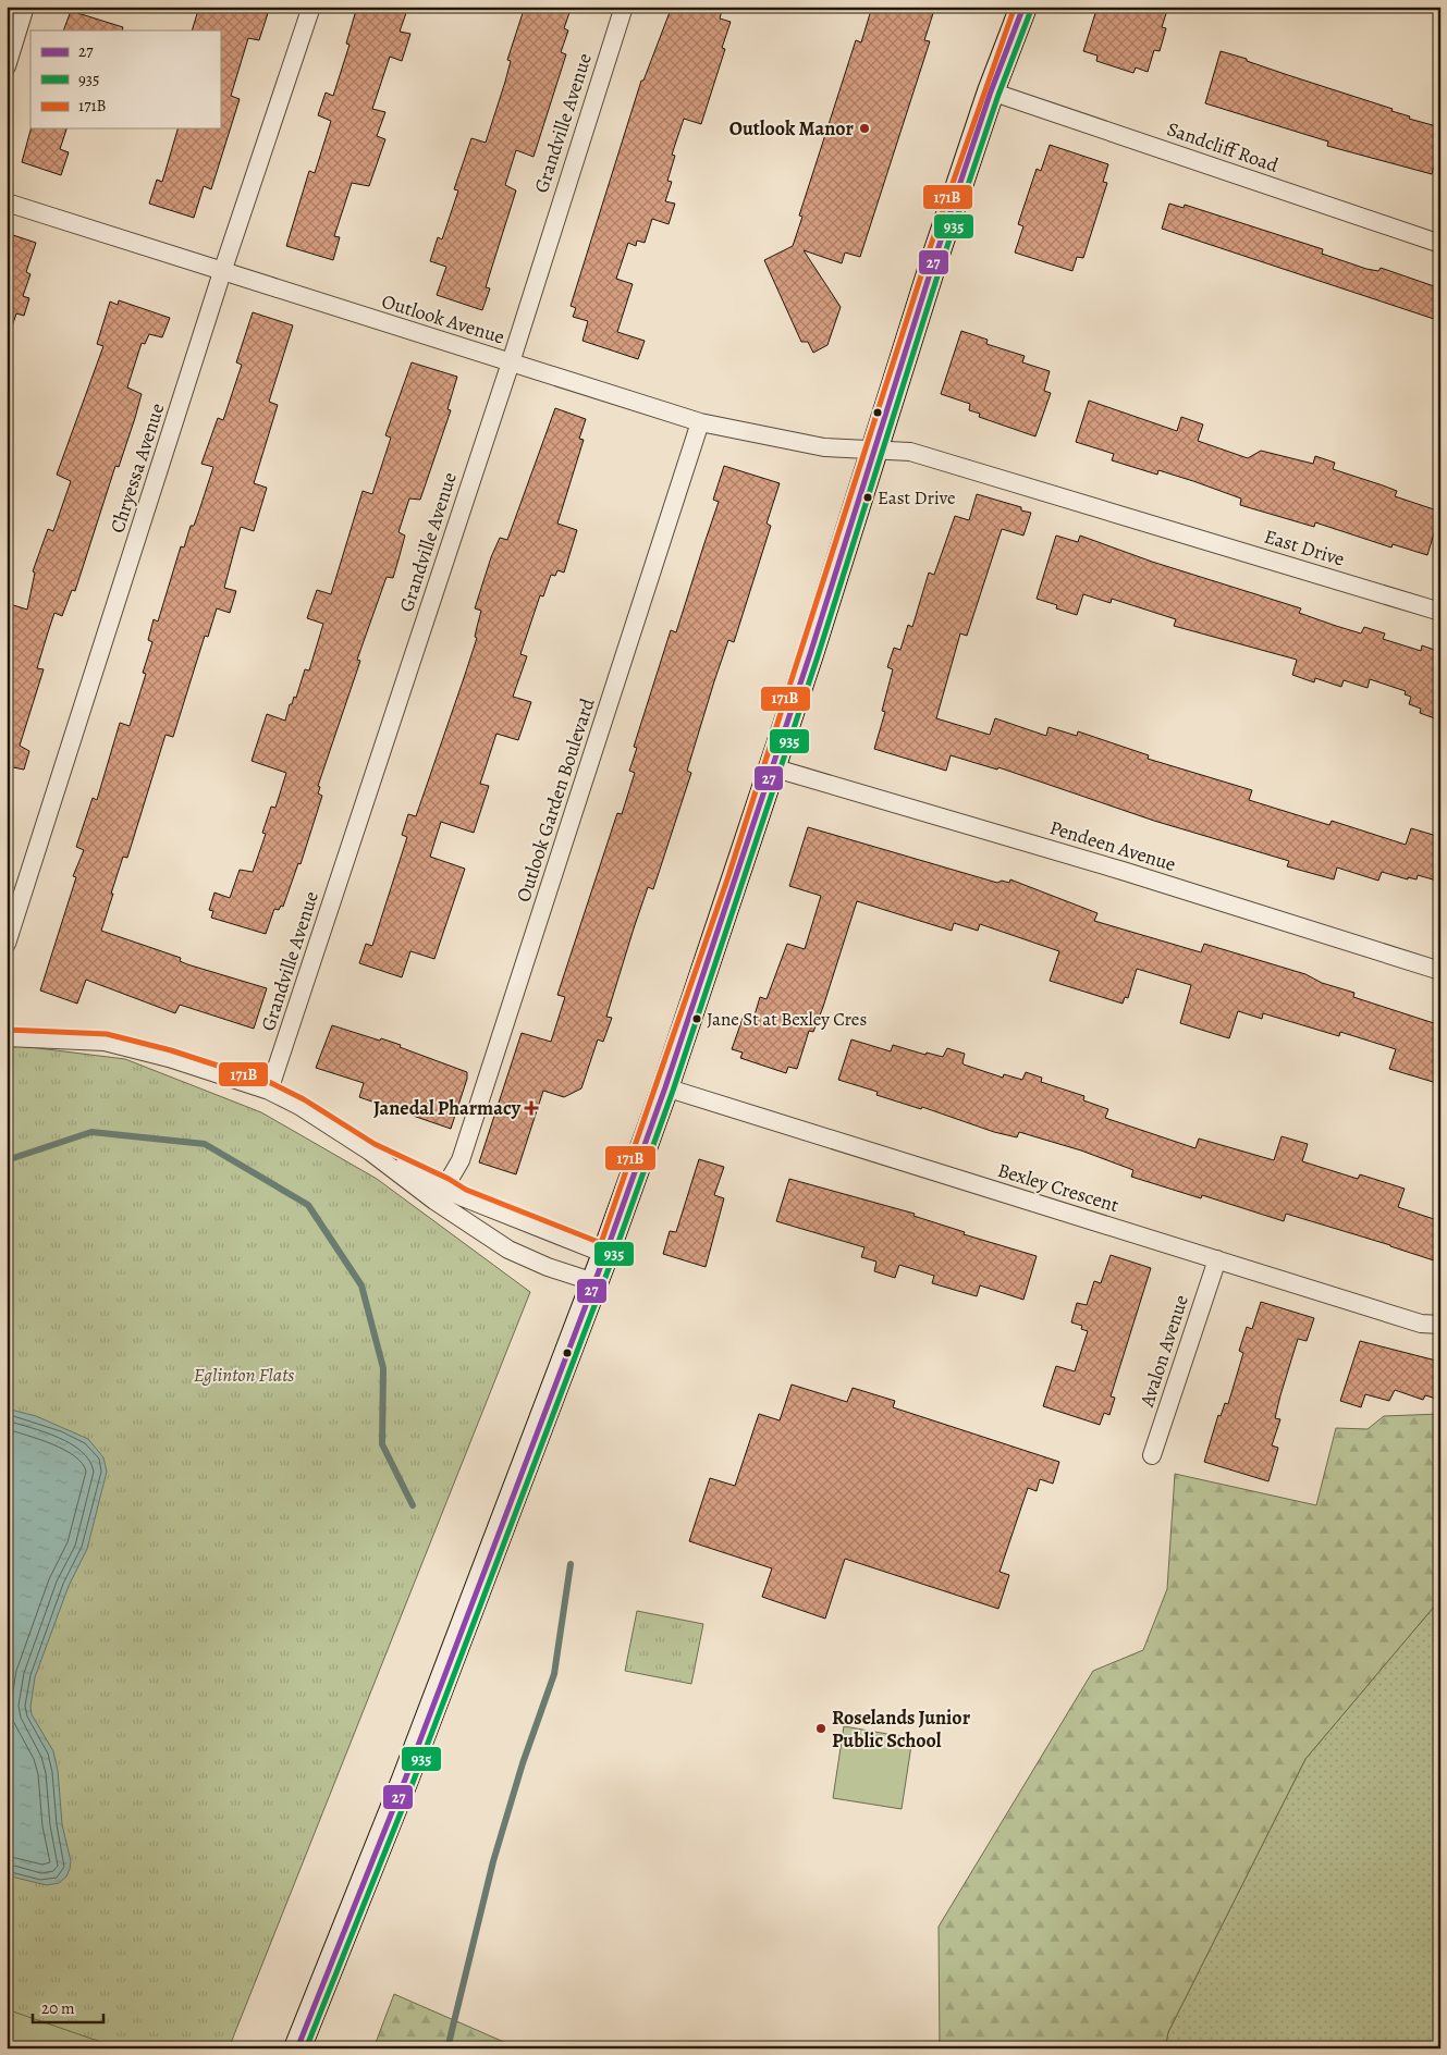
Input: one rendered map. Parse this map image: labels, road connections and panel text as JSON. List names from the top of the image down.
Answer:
{
  "streets": {
    "street": [
      "Grandville Avenue",
      "Sandcliff Road",
      "Outlook Avenue",
      "Chryessa Avenue",
      "East Drive",
      "Outlook Garden Boulevard",
      "Pendeen Avenue",
      "Bexley Crescent",
      "Avalon Avenue"
    ]
  },
  "crossings": [
    ["Grandville Avenue", "Outlook Avenue"],
    ["Outlook Avenue", "Chryessa Avenue"],
    ["Outlook Avenue", "East Drive"],
    ["Outlook Avenue", "Outlook Garden Boulevard"],
    ["Bexley Crescent", "Avalon Avenue"]
  ],
  "parks": ["Eglinton Flats"],
  "places": {
    "other": [
      "Outlook Manor",
      "East Drive",
      "Jane St at Bexley Cres",
      "Roselands Junior Public School"
    ],
    "health": ["Janedal Pharmacy"]
  },
  "lines": ["transit line 27", "transit line 171B", "transit line 935"],
  "legend": ["27", "935", "171B"],
  "scale_bar": "20 m"
}
